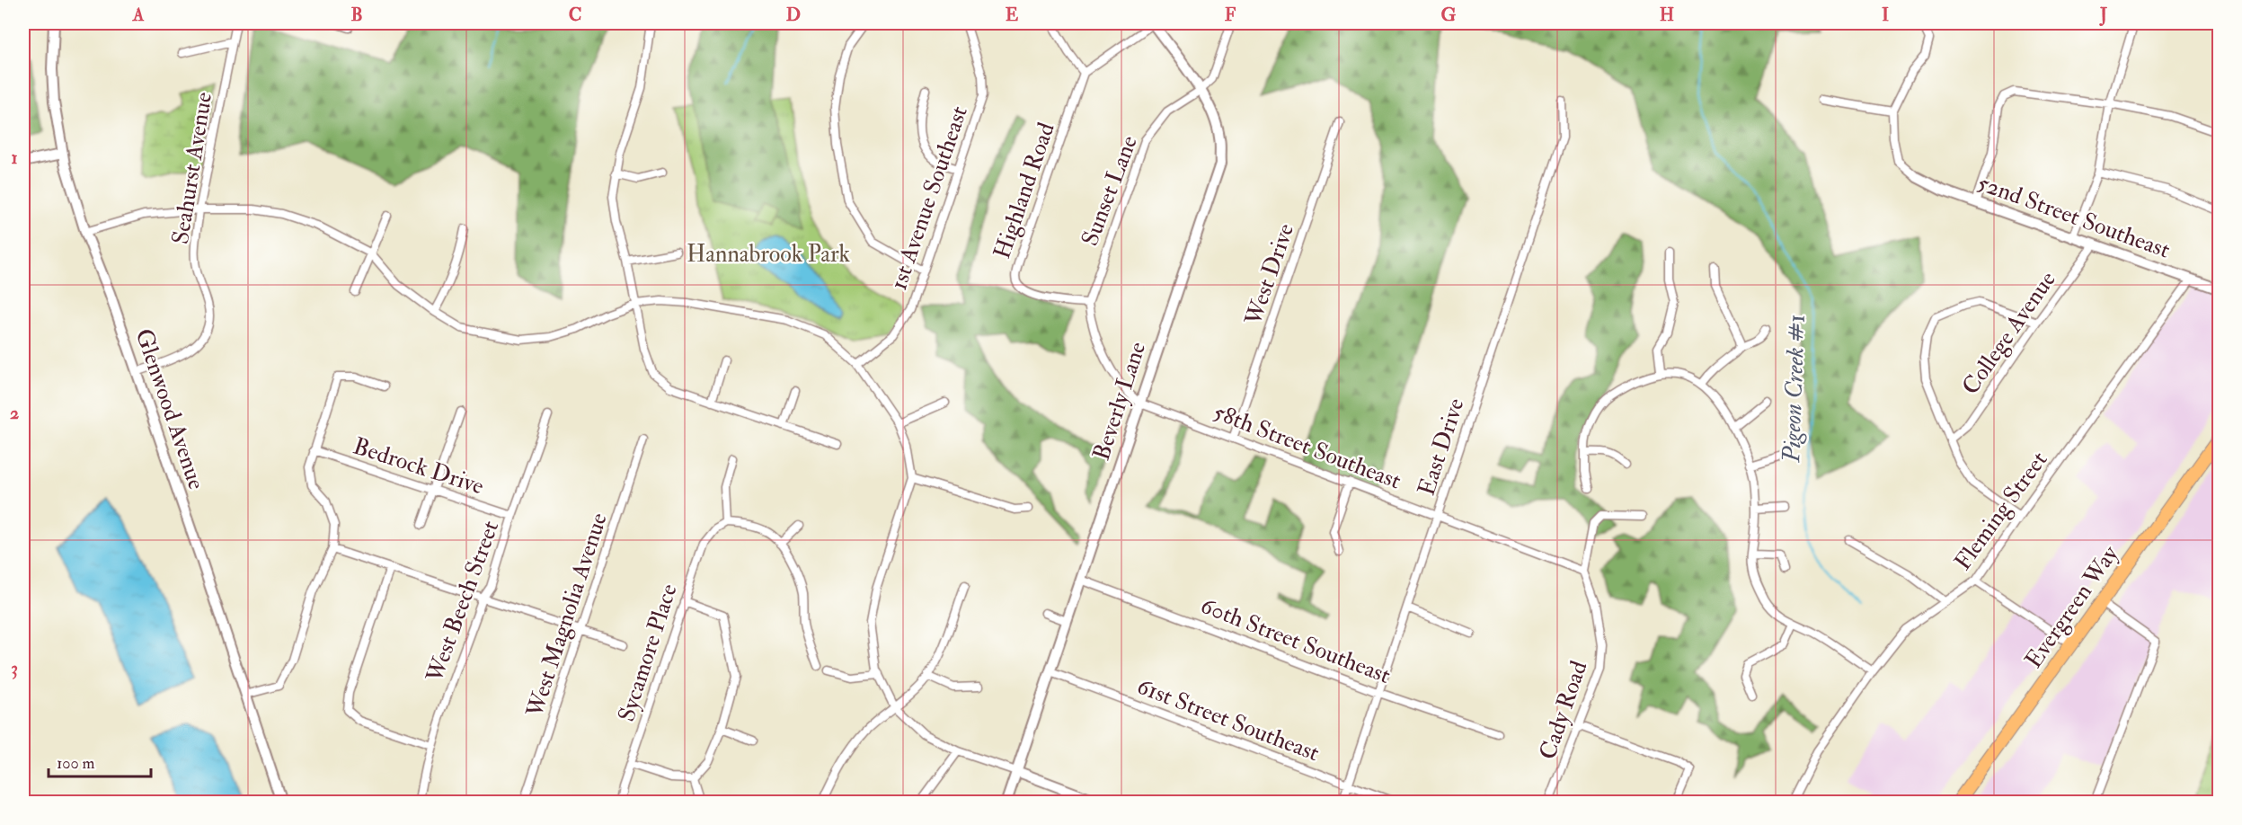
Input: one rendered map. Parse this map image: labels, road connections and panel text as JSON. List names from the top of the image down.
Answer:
{
  "streets": {
    "main road": ["Evergreen Way"],
    "street": [
      "Seahurst Avenue",
      "Highland Road",
      "Sunset Lane",
      "1st Avenue Southeast",
      "52nd Street Southeast",
      "West Drive",
      "College Avenue",
      "Beverly Lane",
      "Glenwood Avenue",
      "58th Street Southeast",
      "East Drive",
      "Bedrock Drive",
      "Fleming Street",
      "West Beech Street",
      "West Magnolia Avenue",
      "60th Street Southeast",
      "Sycamore Place",
      "Cady Road",
      "61st Street Southeast"
    ]
  },
  "crossings": [
    ["Seahurst Avenue", "Glenwood Avenue"],
    ["Highland Road", "Sunset Lane"],
    ["Sunset Lane", "Beverly Lane"],
    ["52nd Street Southeast", "College Avenue"],
    ["52nd Street Southeast", "Fleming Street"],
    ["West Drive", "58th Street Southeast"],
    ["Beverly Lane", "58th Street Southeast"],
    ["Beverly Lane", "60th Street Southeast"],
    ["Beverly Lane", "61st Street Southeast"],
    ["58th Street Southeast", "East Drive"],
    ["58th Street Southeast", "Cady Road"],
    ["East Drive", "60th Street Southeast"],
    ["East Drive", "61st Street Southeast"],
    ["Bedrock Drive", "West Beech Street"]
  ],
  "water": ["Pigeon Creek #1"],
  "parks": ["Hannabrook Park"],
  "scale_bar": "100 m",
  "grid": {
    "columns": [
      "A",
      "B",
      "C",
      "D",
      "E",
      "F",
      "G",
      "H",
      "I",
      "J"
    ],
    "rows": ["1", "2", "3"]
  }
}
